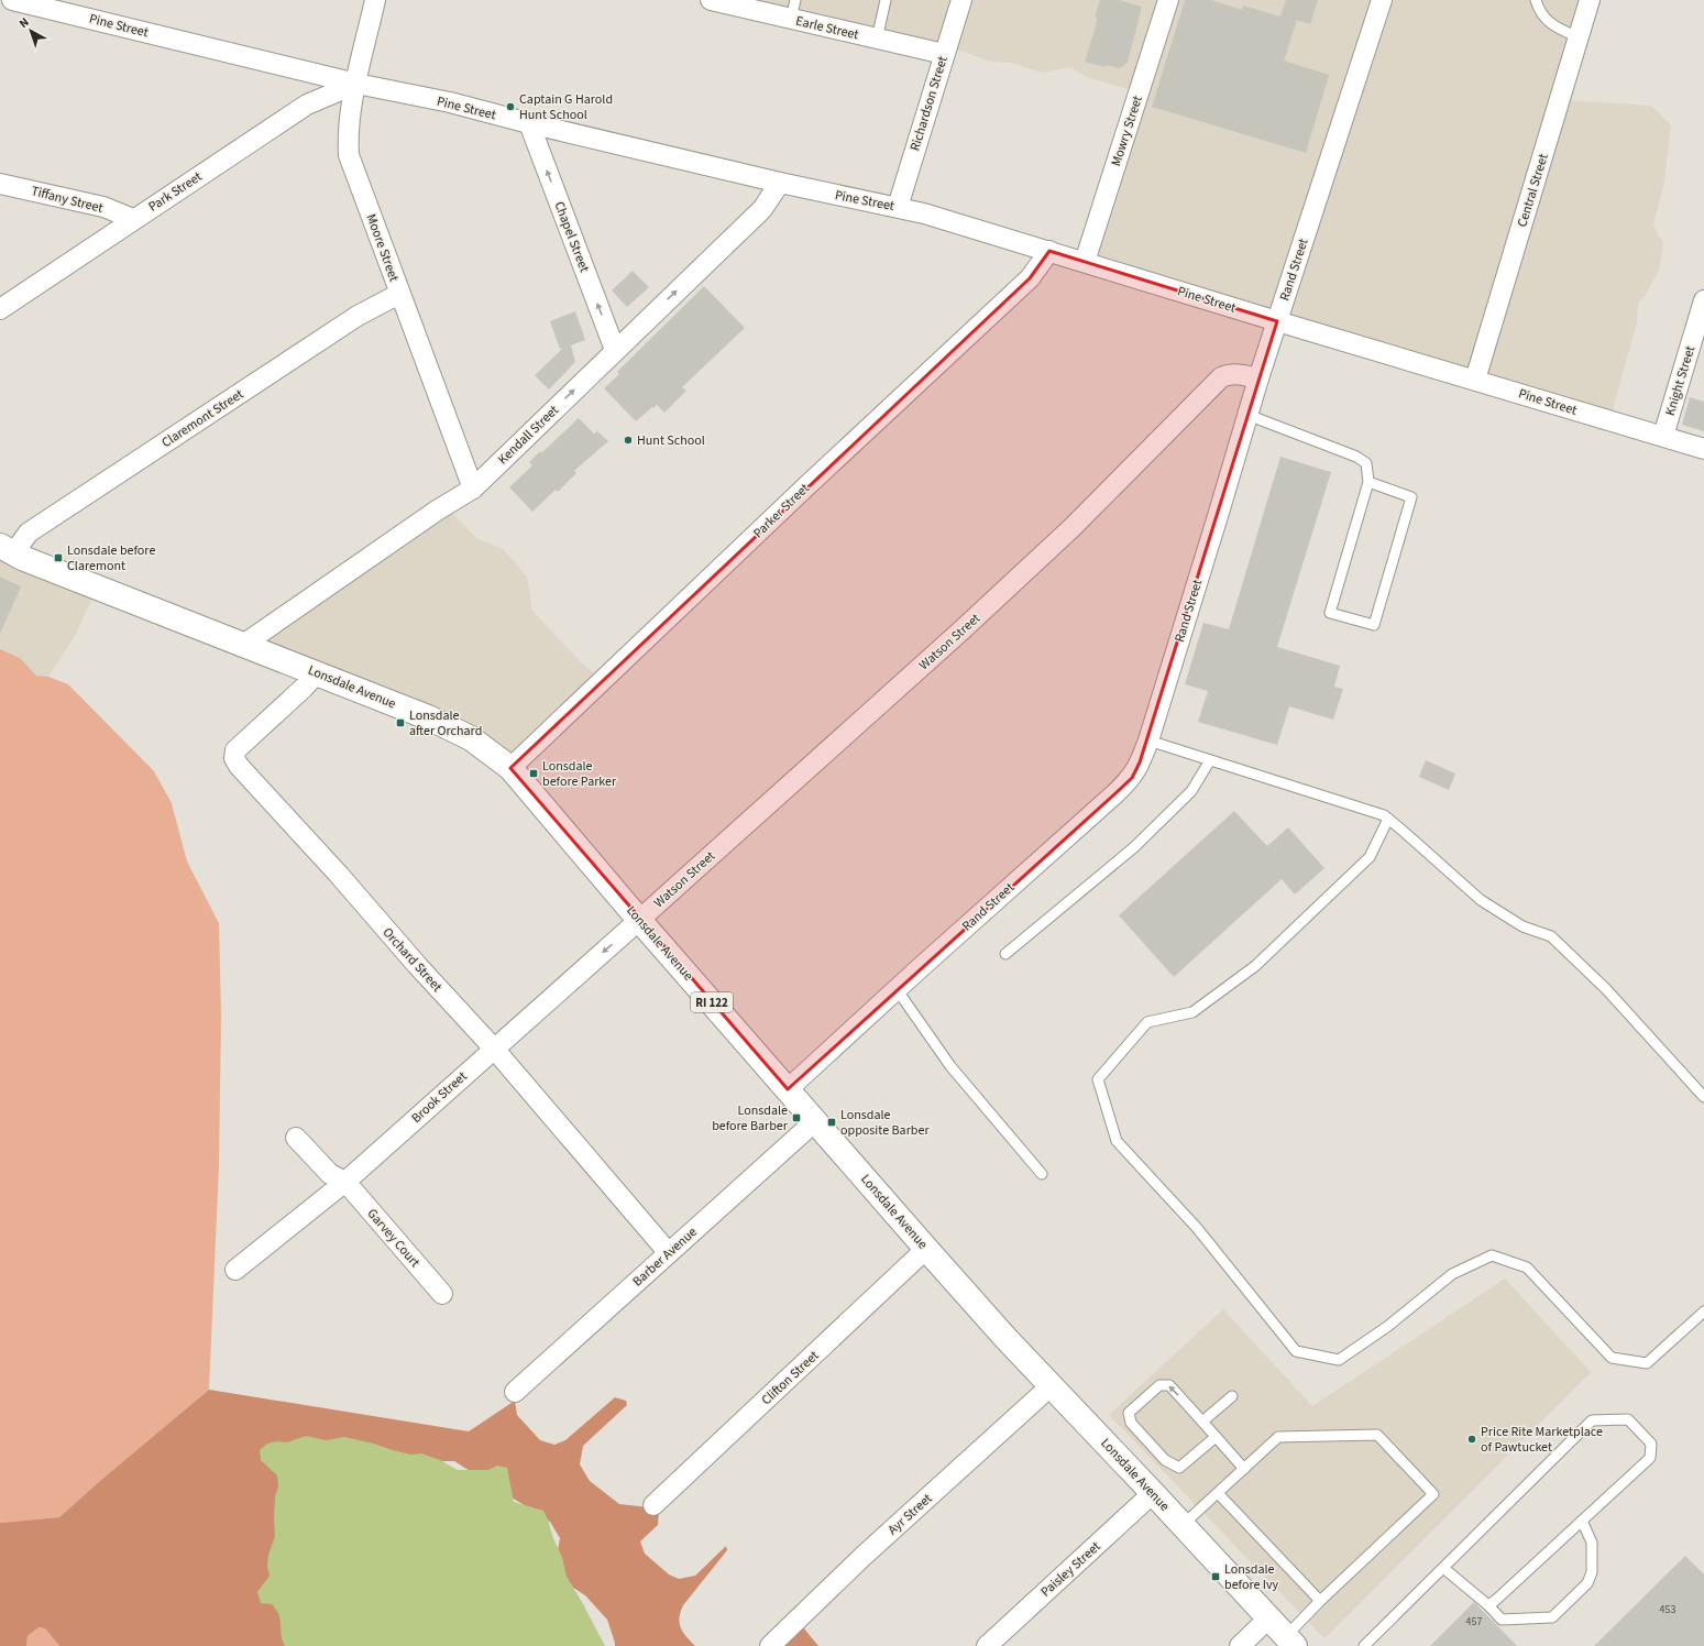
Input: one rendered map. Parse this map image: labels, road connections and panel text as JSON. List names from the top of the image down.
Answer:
{
  "streets": {
    "main road": ["Lonsdale Avenue", "RI 122"],
    "street": [
      "Pine Street",
      "Earle Street",
      "Richardson Street",
      "Mowry Street",
      "Central Street",
      "Park Street",
      "Tiffany Street",
      "Chapel Street",
      "Moore Street",
      "Rand Street",
      "Knight Street",
      "Claremont Street",
      "Kendall Street",
      "Parker Street",
      "Watson Street",
      "Orchard Street",
      "Brook Street",
      "Garvey Court",
      "Barber Avenue",
      "Clifton Street",
      "Ayr Street",
      "Paisley Street"
    ]
  },
  "crossings": [
    ["Pine Street", "Richardson Street"],
    ["Pine Street", "Mowry Street"],
    ["Pine Street", "Central Street"],
    ["Pine Street", "Park Street"],
    ["Pine Street", "Chapel Street"],
    ["Pine Street", "Moore Street"],
    ["Pine Street", "Rand Street"],
    ["Pine Street", "Knight Street"],
    ["Pine Street", "Kendall Street"],
    ["Pine Street", "Parker Street"],
    ["Earle Street", "Richardson Street"],
    ["Park Street", "Tiffany Street"],
    ["Park Street", "Moore Street"],
    ["Chapel Street", "Kendall Street"],
    ["Moore Street", "Claremont Street"],
    ["Moore Street", "Kendall Street"],
    ["Rand Street", "Watson Street"],
    ["Rand Street", "Lonsdale Avenue"],
    ["Claremont Street", "Lonsdale Avenue"],
    ["Kendall Street", "Lonsdale Avenue"],
    ["Parker Street", "Lonsdale Avenue"],
    ["Watson Street", "Lonsdale Avenue"],
    ["Watson Street", "Brook Street"],
    ["Lonsdale Avenue", "Orchard Street"],
    ["Lonsdale Avenue", "Brook Street"],
    ["Lonsdale Avenue", "Barber Avenue"],
    ["Lonsdale Avenue", "Clifton Street"],
    ["Lonsdale Avenue", "Ayr Street"],
    ["Lonsdale Avenue", "Paisley Street"],
    ["Orchard Street", "Brook Street"],
    ["Orchard Street", "Barber Avenue"],
    ["Brook Street", "Garvey Court"]
  ],
  "one_way": ["Chapel Street", "Kendall Street", "Brook Street"],
  "places": {
    "other": ["Captain G Harold Hunt School", "Hunt School", "Price Rite Marketplace of Pawtucket"],
    "transit": [
      "Lonsdale before Claremont",
      "Lonsdale after Orchard",
      "Lonsdale before Parker",
      "Lonsdale before Barber",
      "Lonsdale opposite Barber",
      "Lonsdale before Ivy"
    ]
  },
  "house_numbers": ["453", "457"],
  "north": "top left"
}
